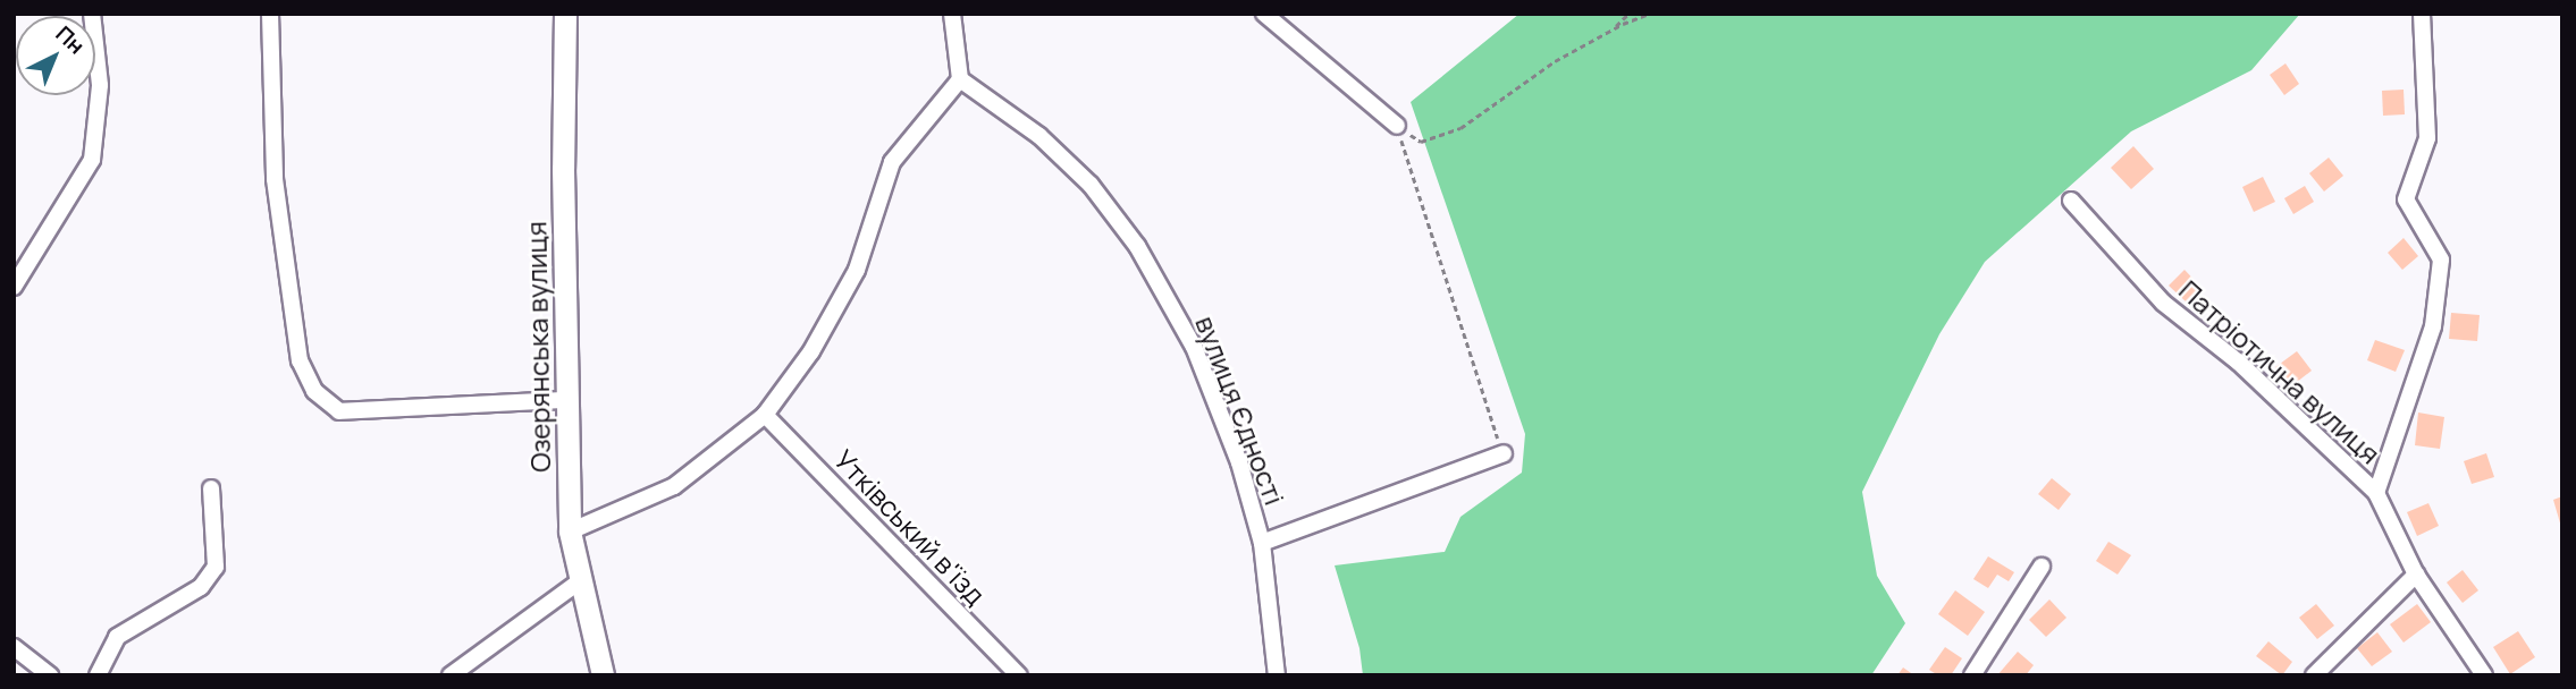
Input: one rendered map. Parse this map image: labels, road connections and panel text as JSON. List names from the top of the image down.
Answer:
{
  "streets": {
    "street": [
      "Озерянська вулиця",
      "Патріотична вулиця",
      "вулиця Єдності",
      "Утківський в'їзд"
    ]
  },
  "north": "top right"
}
